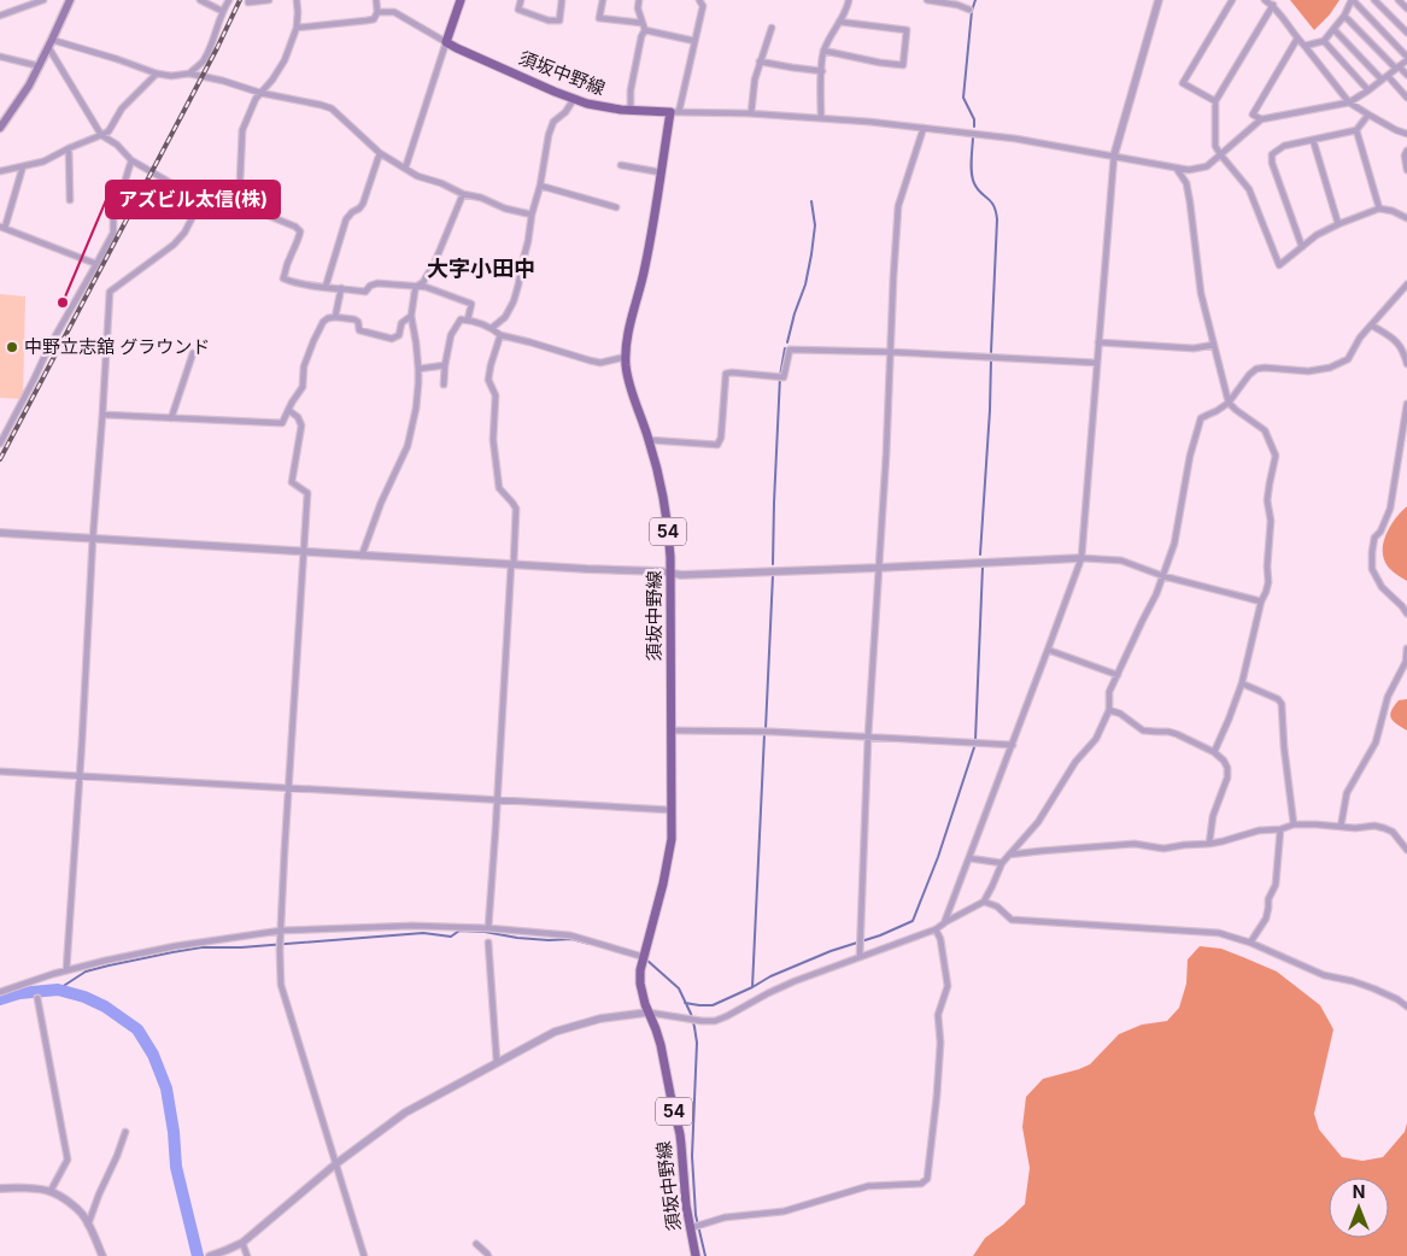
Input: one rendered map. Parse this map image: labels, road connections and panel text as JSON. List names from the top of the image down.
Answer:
{
  "streets": {
    "main road": ["須坂中野線", "54"]
  },
  "districts": ["大字小田中"],
  "places": ["アズビル太信(株)", "中野立志舘 グラウンド"],
  "north": "top"
}
